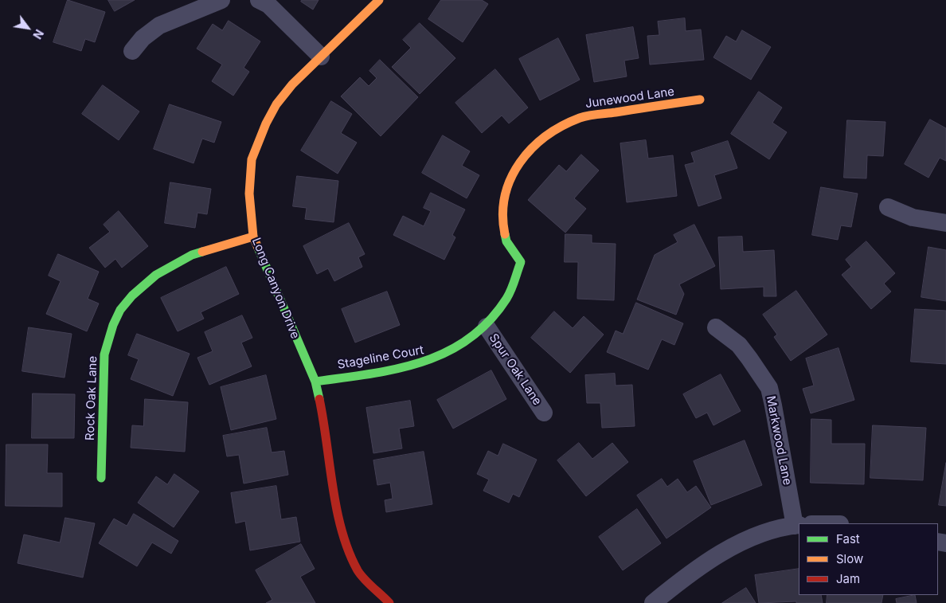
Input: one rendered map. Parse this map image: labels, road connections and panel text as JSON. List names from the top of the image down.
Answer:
{
  "streets": {
    "street": [
      "Junewood Lane",
      "Long Canyon Drive",
      "Stageline Court",
      "Spur Oak Lane",
      "Rock Oak Lane",
      "Markwood Lane"
    ]
  },
  "crossings": [
    ["Junewood Lane", "Stageline Court"],
    ["Long Canyon Drive", "Stageline Court"],
    ["Long Canyon Drive", "Rock Oak Lane"],
    ["Stageline Court", "Spur Oak Lane"]
  ],
  "legend": ["Fast", "Slow", "Jam"],
  "north": "bottom right"
}
